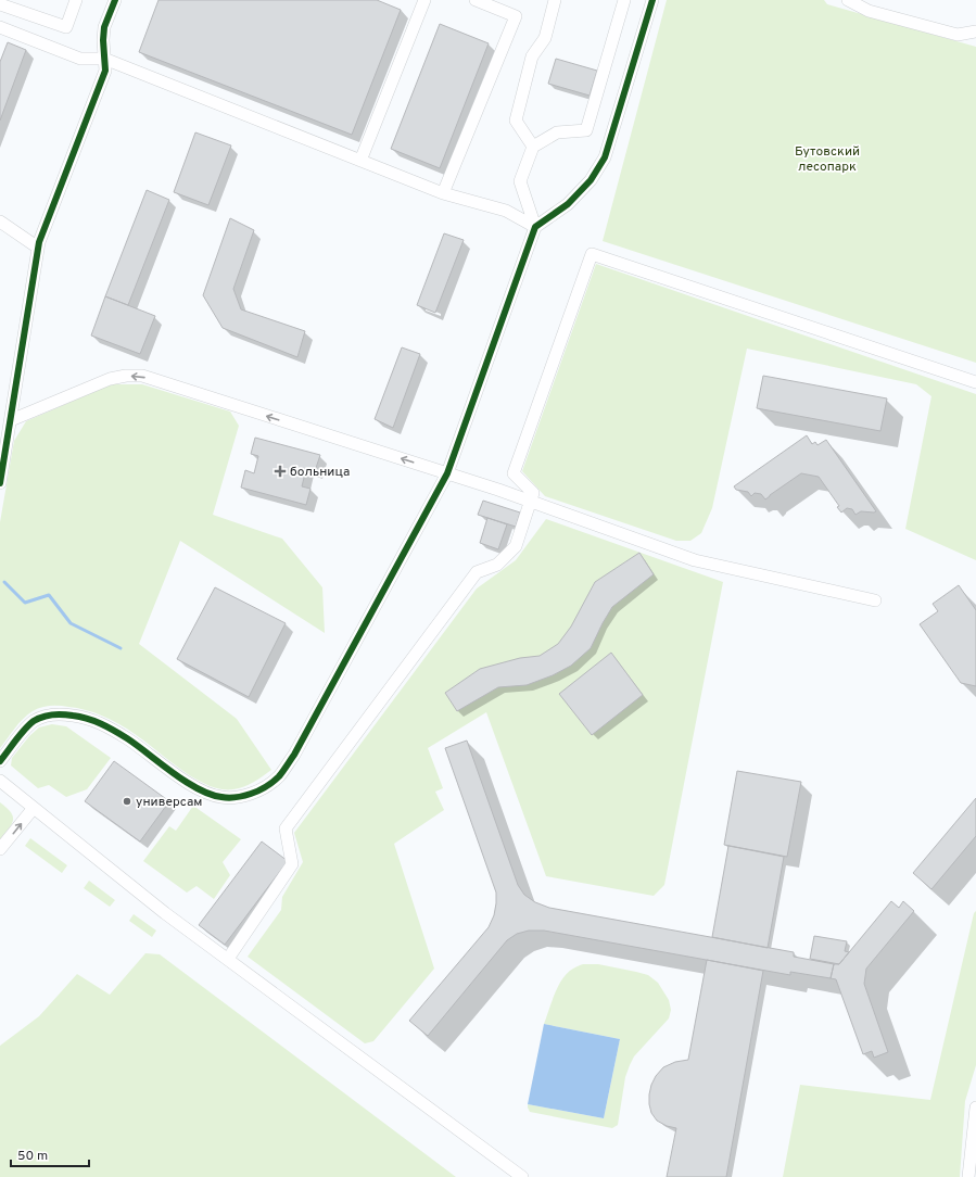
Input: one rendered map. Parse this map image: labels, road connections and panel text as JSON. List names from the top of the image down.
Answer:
{
  "parks": ["Бутовский лесопарк"],
  "places": {
    "health": ["больница"],
    "other": ["универсам"]
  },
  "scale_bar": "50 m"
}
